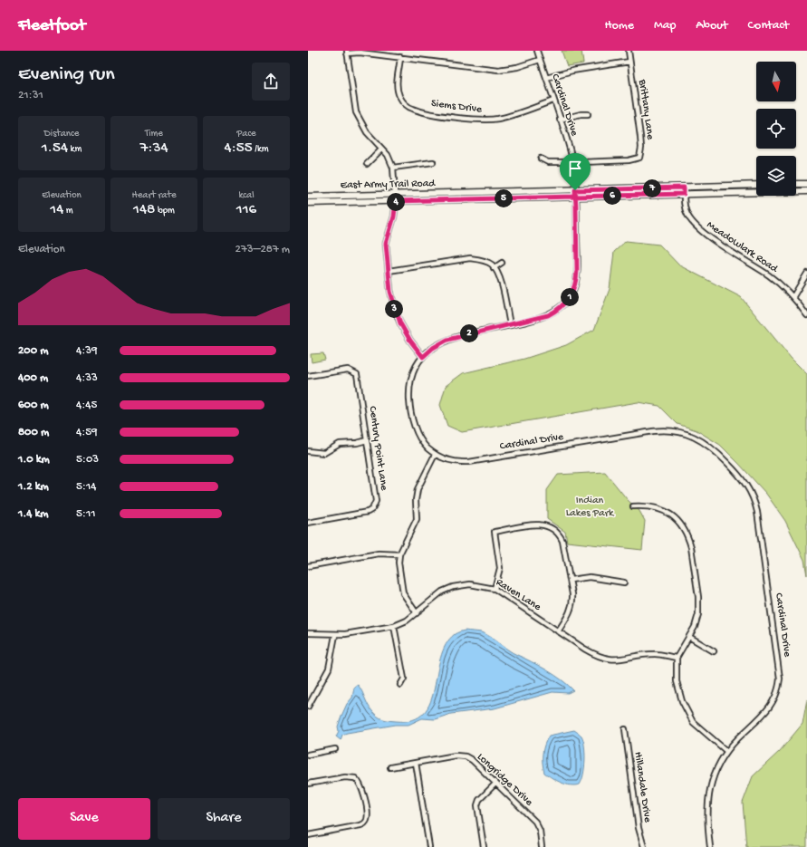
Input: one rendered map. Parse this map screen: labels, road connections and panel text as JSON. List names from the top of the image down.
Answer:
{
  "streets": {
    "main road": ["East Army Trail Road"],
    "street": [
      "Cardinal Drive",
      "Siems Drive",
      "Brittany Lane",
      "Meadowlark Road",
      "Century Point Lane",
      "Raven Lane",
      "Longridge Drive",
      "Hillandale Drive"
    ]
  },
  "crossings": [
    ["Cardinal Drive", "Siems Drive"],
    ["Cardinal Drive", "Brittany Lane"],
    ["Cardinal Drive", "East Army Trail Road"],
    ["East Army Trail Road", "Meadowlark Road"]
  ],
  "parks": ["Indian Lakes Park"],
  "north": "bottom",
  "page": {
    "header": "Fleetfoot",
    "nav": [
      "Home",
      "Map",
      "About",
      "Contact"
    ],
    "heading": ["Evening run", "21:31"],
    "stats": [
      ["Distance", "1.54 km"],
      ["Time", "7:34"],
      ["Pace", "4:55 /km"],
      ["Elevation", "14 m"],
      ["Heart rate", "148 bpm"],
      ["kcal", "116"]
    ],
    "pins": [
      "7",
      "6",
      "5",
      "4",
      "1",
      "3",
      "2"
    ],
    "chart": ["Elevation", "273–287 m"],
    "list": [
      {
        "name": "200 m",
        "note": "4:39"
      },
      {
        "name": "400 m",
        "note": "4:33"
      },
      {
        "name": "600 m",
        "note": "4:45"
      },
      {
        "name": "800 m",
        "note": "4:59"
      },
      {
        "name": "1.0 km",
        "note": "5:03"
      },
      {
        "name": "1.2 km",
        "note": "5:14"
      },
      {
        "name": "1.4 km",
        "note": "5:11"
      }
    ],
    "buttons": ["Save", "Share"]
  }
}
